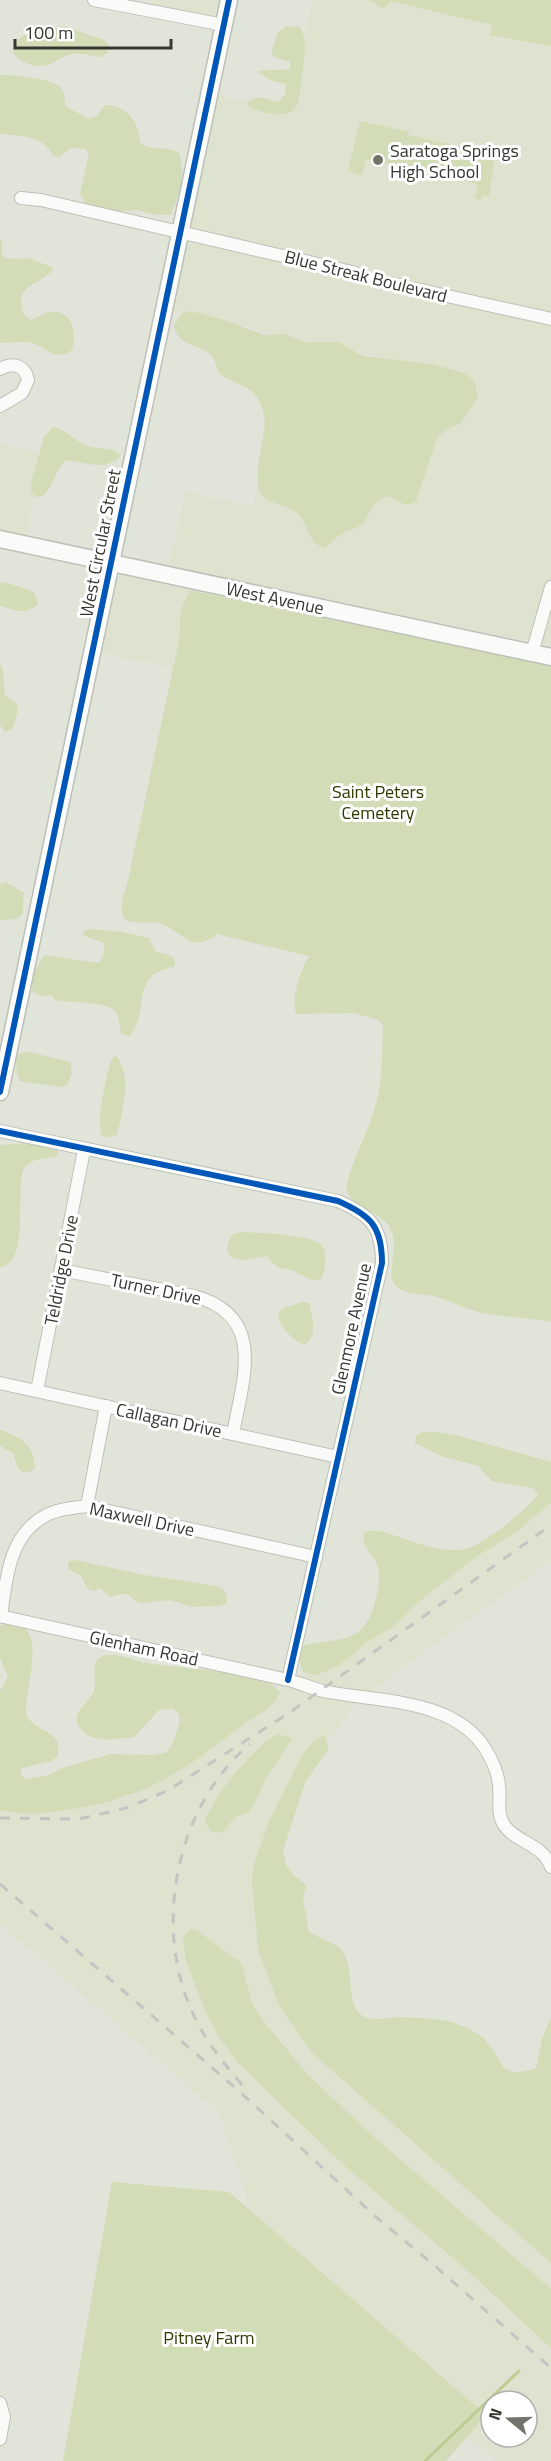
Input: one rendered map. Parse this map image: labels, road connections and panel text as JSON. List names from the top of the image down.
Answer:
{
  "streets": {
    "street": [
      "Blue Streak Boulevard",
      "West Circular Street",
      "West Avenue",
      "Teldridge Drive",
      "Turner Drive",
      "Glenmore Avenue",
      "Callagan Drive",
      "Maxwell Drive",
      "Glenham Road"
    ]
  },
  "crossings": [
    ["Blue Streak Boulevard", "West Circular Street"],
    ["West Circular Street", "West Avenue"],
    ["Teldridge Drive", "Turner Drive"],
    ["Teldridge Drive", "Glenmore Avenue"],
    ["Teldridge Drive", "Callagan Drive"],
    ["Turner Drive", "Callagan Drive"],
    ["Glenmore Avenue", "Callagan Drive"],
    ["Glenmore Avenue", "Maxwell Drive"],
    ["Glenmore Avenue", "Glenham Road"],
    ["Maxwell Drive", "Glenham Road"]
  ],
  "parks": ["Saint Peters Cemetery", "Pitney Farm"],
  "places": ["Saratoga Springs High School"],
  "scale_bar": "100 m",
  "north": "left"
}
